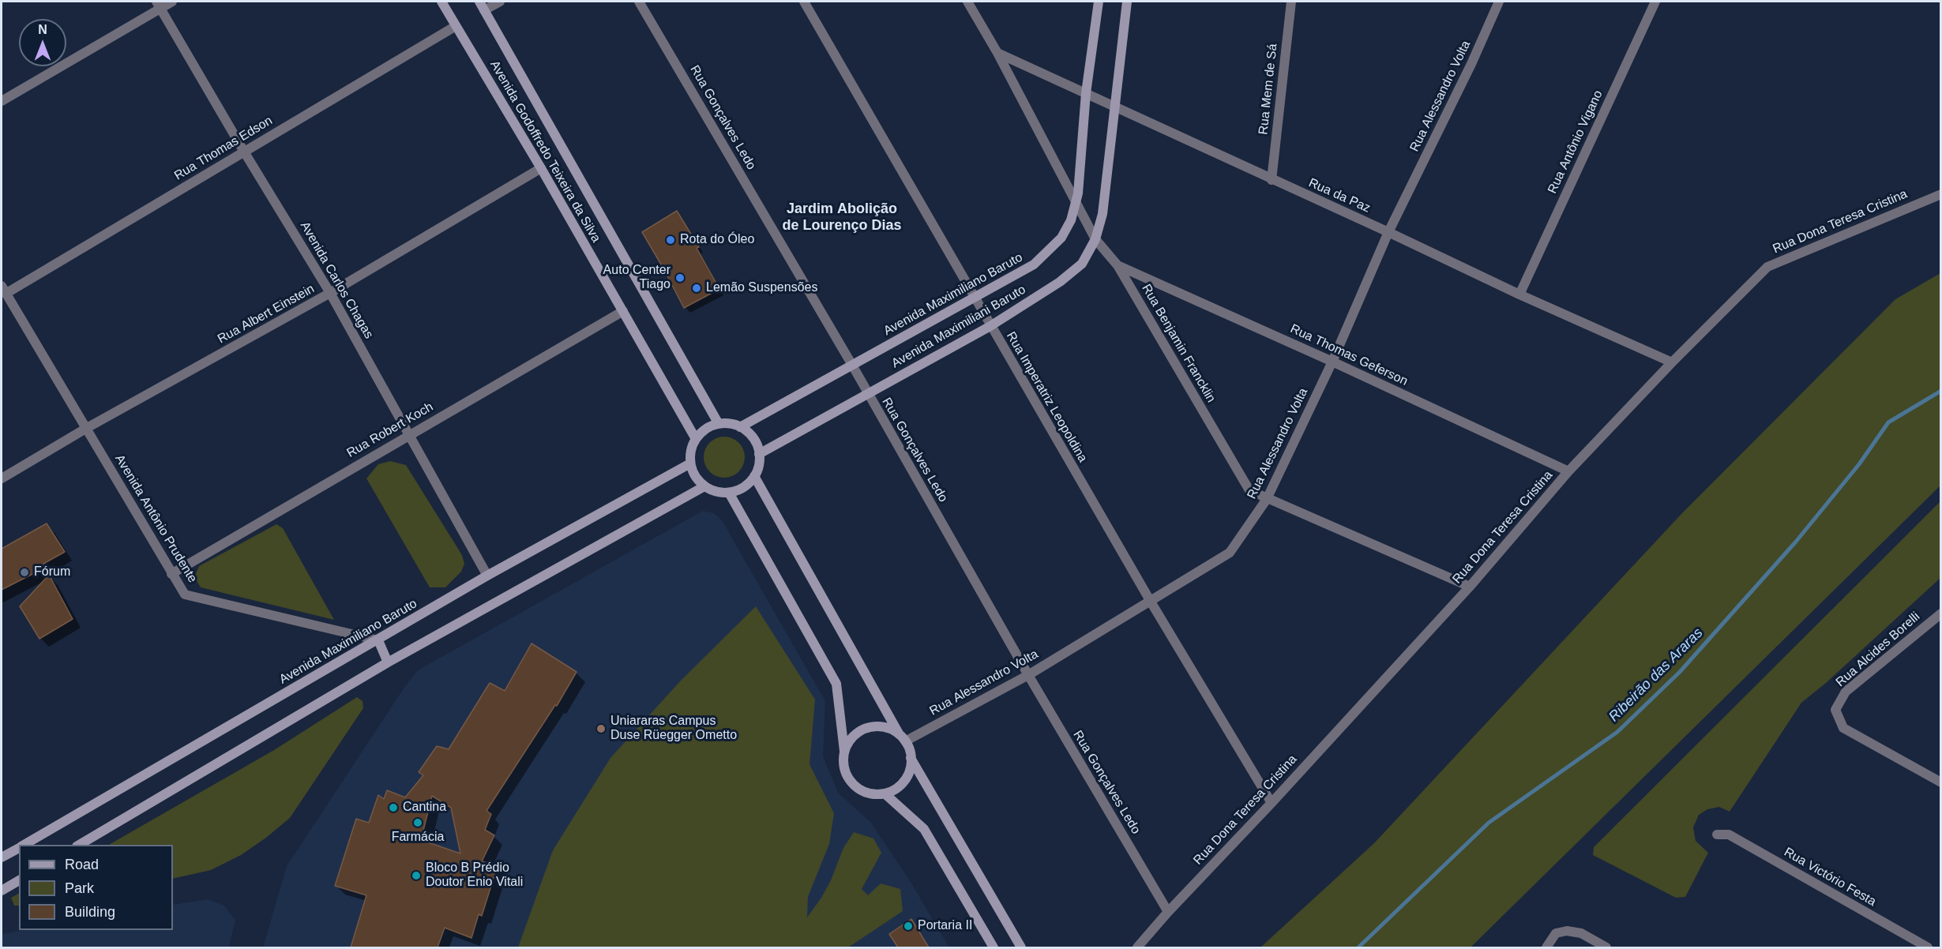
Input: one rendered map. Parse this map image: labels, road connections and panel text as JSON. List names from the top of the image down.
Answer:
{
  "streets": {
    "street": [
      "Rua Mem de Sá",
      "Rua Alessandro Volta",
      "Rua Gonçalves Ledo",
      "Rua Antônio Vigano",
      "Rua Thomas Edson",
      "Avenida Godoffredo Teixeira da Silva",
      "Rua da Paz",
      "Rua Dona Teresa Cristina",
      "Avenida Carlos Chagas",
      "Avenida Maximiliano Baruto",
      "Rua Albert Einstein",
      "Avenida Maximiliani Baruto",
      "Rua Benjamin Francklin",
      "Rua Thomas Geferson",
      "Rua Imperatriz Leopoldina",
      "Rua Robert Koch",
      "Avenida Antônio Prudente",
      "Rua Alcides Borelli",
      "Rua Victório Festa"
    ]
  },
  "crossings": [
    ["Rua Mem de Sá", "Rua da Paz"],
    ["Rua Alessandro Volta", "Rua Gonçalves Ledo"],
    ["Rua Alessandro Volta", "Rua da Paz"],
    ["Rua Alessandro Volta", "Rua Benjamin Francklin"],
    ["Rua Alessandro Volta", "Rua Thomas Geferson"],
    ["Rua Alessandro Volta", "Rua Imperatriz Leopoldina"],
    ["Rua Gonçalves Ledo", "Rua Dona Teresa Cristina"],
    ["Rua Gonçalves Ledo", "Avenida Maximiliano Baruto"],
    ["Rua Gonçalves Ledo", "Avenida Maximiliani Baruto"],
    ["Rua Antônio Vigano", "Rua da Paz"],
    ["Rua Thomas Edson", "Avenida Godoffredo Teixeira da Silva"],
    ["Rua Thomas Edson", "Avenida Carlos Chagas"],
    ["Rua Thomas Edson", "Avenida Antônio Prudente"],
    ["Avenida Godoffredo Teixeira da Silva", "Avenida Maximiliano Baruto"],
    ["Avenida Godoffredo Teixeira da Silva", "Rua Albert Einstein"],
    ["Avenida Godoffredo Teixeira da Silva", "Avenida Maximiliani Baruto"],
    ["Avenida Godoffredo Teixeira da Silva", "Rua Robert Koch"],
    ["Rua da Paz", "Rua Dona Teresa Cristina"],
    ["Rua da Paz", "Avenida Maximiliano Baruto"],
    ["Rua da Paz", "Avenida Maximiliani Baruto"],
    ["Rua da Paz", "Rua Benjamin Francklin"],
    ["Rua Dona Teresa Cristina", "Rua Benjamin Francklin"],
    ["Rua Dona Teresa Cristina", "Rua Thomas Geferson"],
    ["Rua Dona Teresa Cristina", "Rua Imperatriz Leopoldina"],
    ["Avenida Carlos Chagas", "Avenida Maximiliano Baruto"],
    ["Avenida Carlos Chagas", "Rua Albert Einstein"],
    ["Avenida Carlos Chagas", "Rua Robert Koch"],
    ["Avenida Maximiliano Baruto", "Avenida Maximiliani Baruto"],
    ["Avenida Maximiliano Baruto", "Rua Benjamin Francklin"],
    ["Avenida Maximiliano Baruto", "Rua Imperatriz Leopoldina"],
    ["Avenida Maximiliano Baruto", "Avenida Antônio Prudente"],
    ["Rua Albert Einstein", "Avenida Antônio Prudente"],
    ["Avenida Maximiliani Baruto", "Rua Benjamin Francklin"],
    ["Avenida Maximiliani Baruto", "Rua Imperatriz Leopoldina"],
    ["Rua Benjamin Francklin", "Rua Thomas Geferson"],
    ["Rua Robert Koch", "Avenida Antônio Prudente"]
  ],
  "districts": ["Jardim Abolição de Lourenço Dias"],
  "water": ["Ribeirão das Araras"],
  "places": [
    "Rota do Óleo",
    "Auto Center Tiago",
    "Lemão Suspensões",
    "Fórum",
    "Uniararas Campus Duse Rüegger Ometto",
    "Cantina",
    "Farmácia",
    "Bloco B Prédio Doutor Enio Vitali",
    "Portaria II"
  ],
  "legend": ["Road", "Park", "Building"],
  "north": "top"
}
